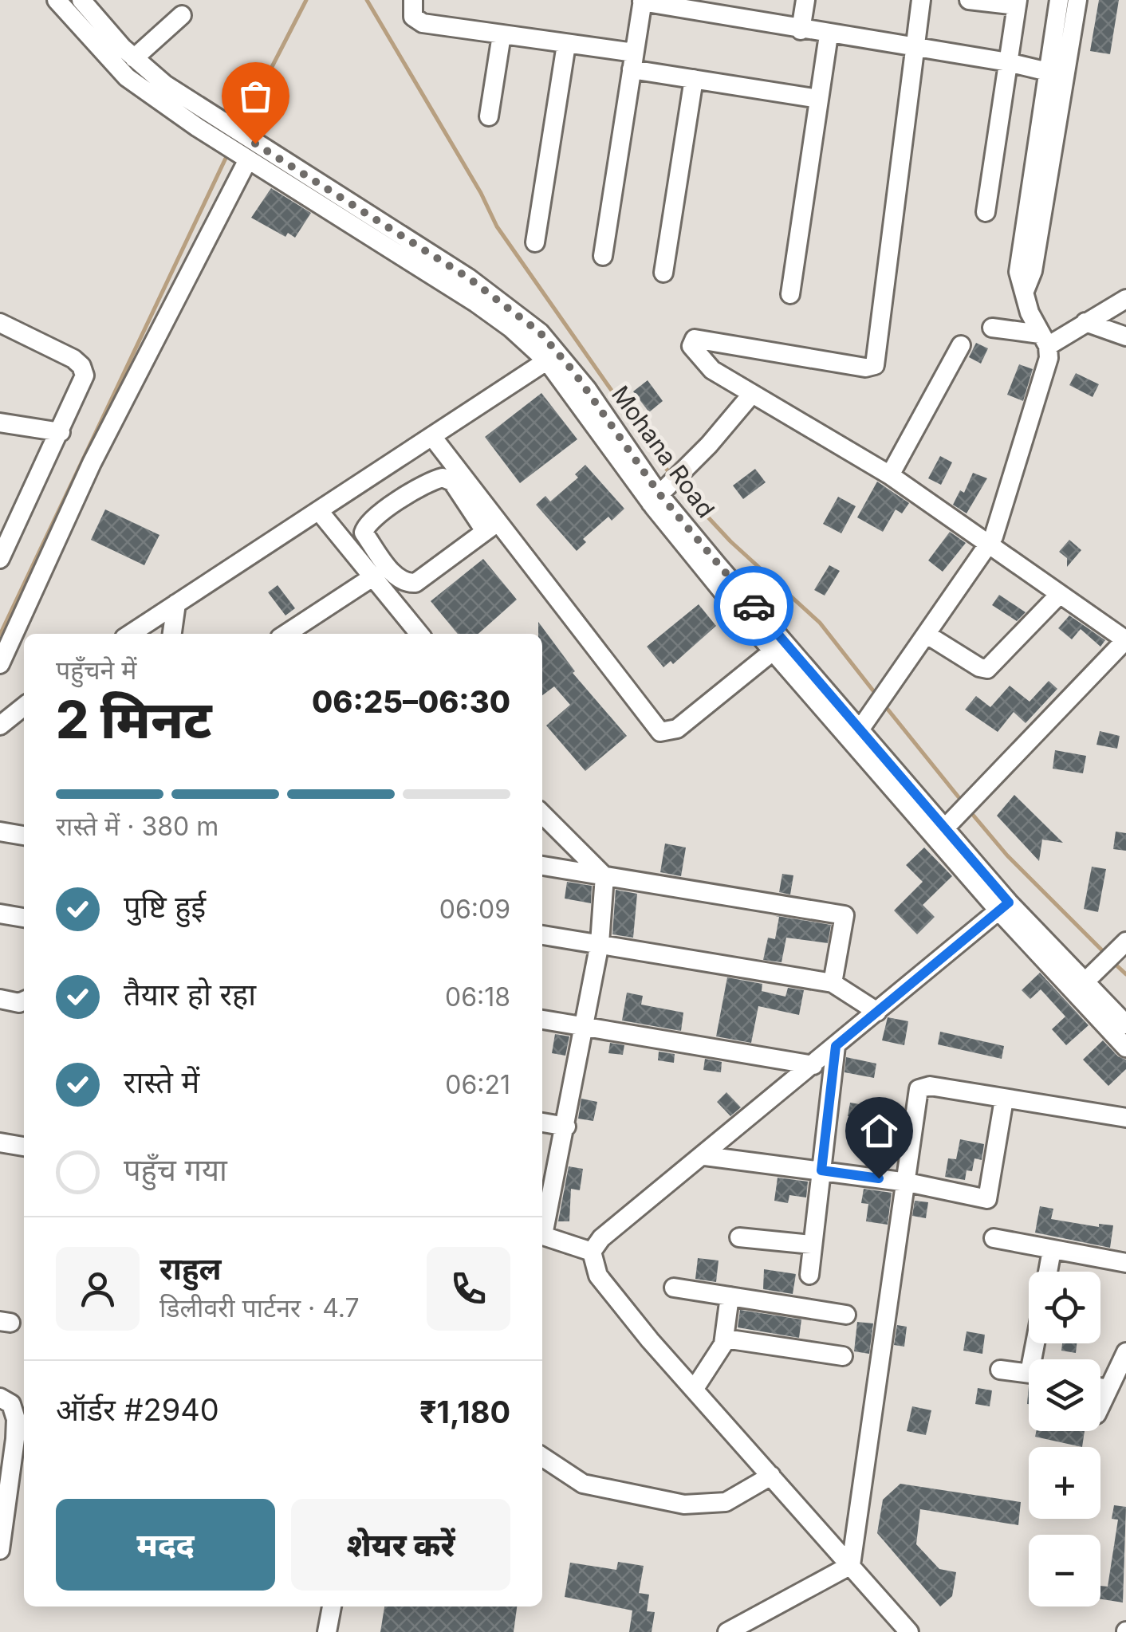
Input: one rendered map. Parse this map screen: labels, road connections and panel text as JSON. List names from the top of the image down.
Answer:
{
  "streets": {
    "street": ["Mohana Road"]
  },
  "page": {
    "heading": ["2 मिनट", "पहुँचने में", "06:25–06:30"],
    "panel": [
      "राहुल",
      "डिलीवरी पार्टनर · 4.7",
      "ऑर्डर #2940",
      "₹1,180"
    ],
    "bar": "रास्ते में · 380 m",
    "list": [
      ["पुष्टि हुई", "06:09"],
      ["तैयार हो रहा", "06:18"],
      ["रास्ते में", "06:21"],
      "पहुँच गया"
    ],
    "map_buttons": ["+", "−"],
    "buttons": ["मदद", "शेयर करें"]
  }
}
